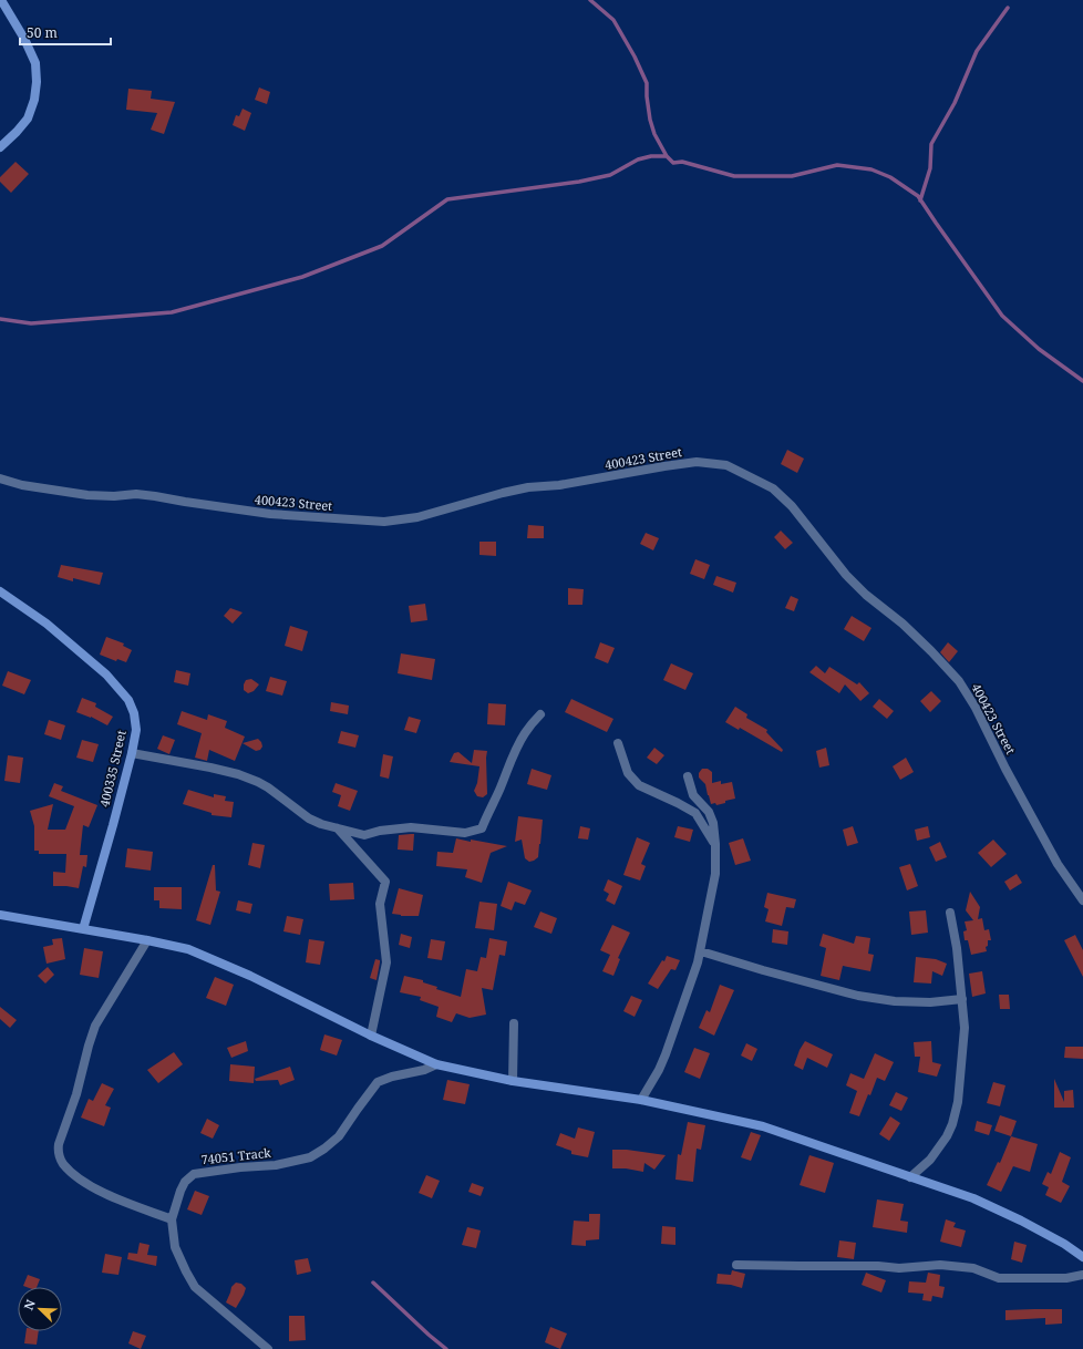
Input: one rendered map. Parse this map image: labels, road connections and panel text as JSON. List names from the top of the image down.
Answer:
{
  "streets": {
    "street": ["400423 Street", "400335 Street", "74051 Track"]
  },
  "scale_bar": "50 m",
  "north": "top left"
}
